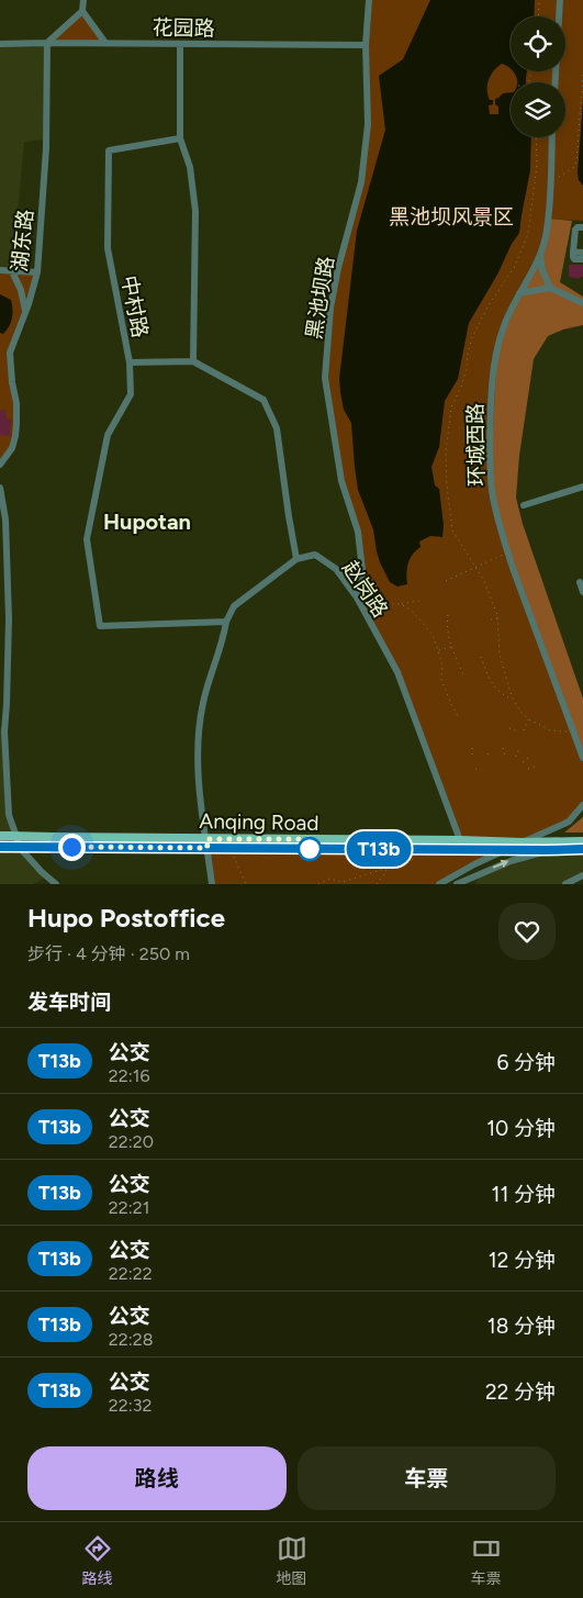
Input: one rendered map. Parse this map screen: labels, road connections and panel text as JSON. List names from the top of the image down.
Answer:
{
  "streets": {
    "main road": ["Anqing Road"],
    "street": [
      "花园路",
      "湖东路",
      "黑池坝路",
      "中村路",
      "环城西路",
      "赵岗路"
    ]
  },
  "crossings": [
    ["花园路", "湖东路"],
    ["花园路", "黑池坝路"],
    ["黑池坝路", "赵岗路"],
    ["赵岗路", "Anqing Road"]
  ],
  "districts": ["Hupotan"],
  "parks": ["黑池坝风景区"],
  "lines": ["bus line T13b"],
  "page": {
    "on_map": "T13b",
    "heading": [
      ["Hupo Postoffice", "步行 · 4 分钟 · 250 m"],
      "发车时间"
    ],
    "list": [
      {
        "mark": "T13b",
        "name": "公交",
        "note": "22:16",
        "value": "6 分钟"
      },
      {
        "mark": "T13b",
        "name": "公交",
        "note": "22:20",
        "value": "10 分钟"
      },
      {
        "mark": "T13b",
        "name": "公交",
        "note": "22:21",
        "value": "11 分钟"
      },
      {
        "mark": "T13b",
        "name": "公交",
        "note": "22:22",
        "value": "12 分钟"
      },
      {
        "mark": "T13b",
        "name": "公交",
        "note": "22:28",
        "value": "18 分钟"
      },
      {
        "mark": "T13b",
        "name": "公交",
        "note": "22:32",
        "value": "22 分钟"
      }
    ],
    "buttons": ["路线", "车票"],
    "tabs": ["路线", "地图", "车票"]
  }
}
